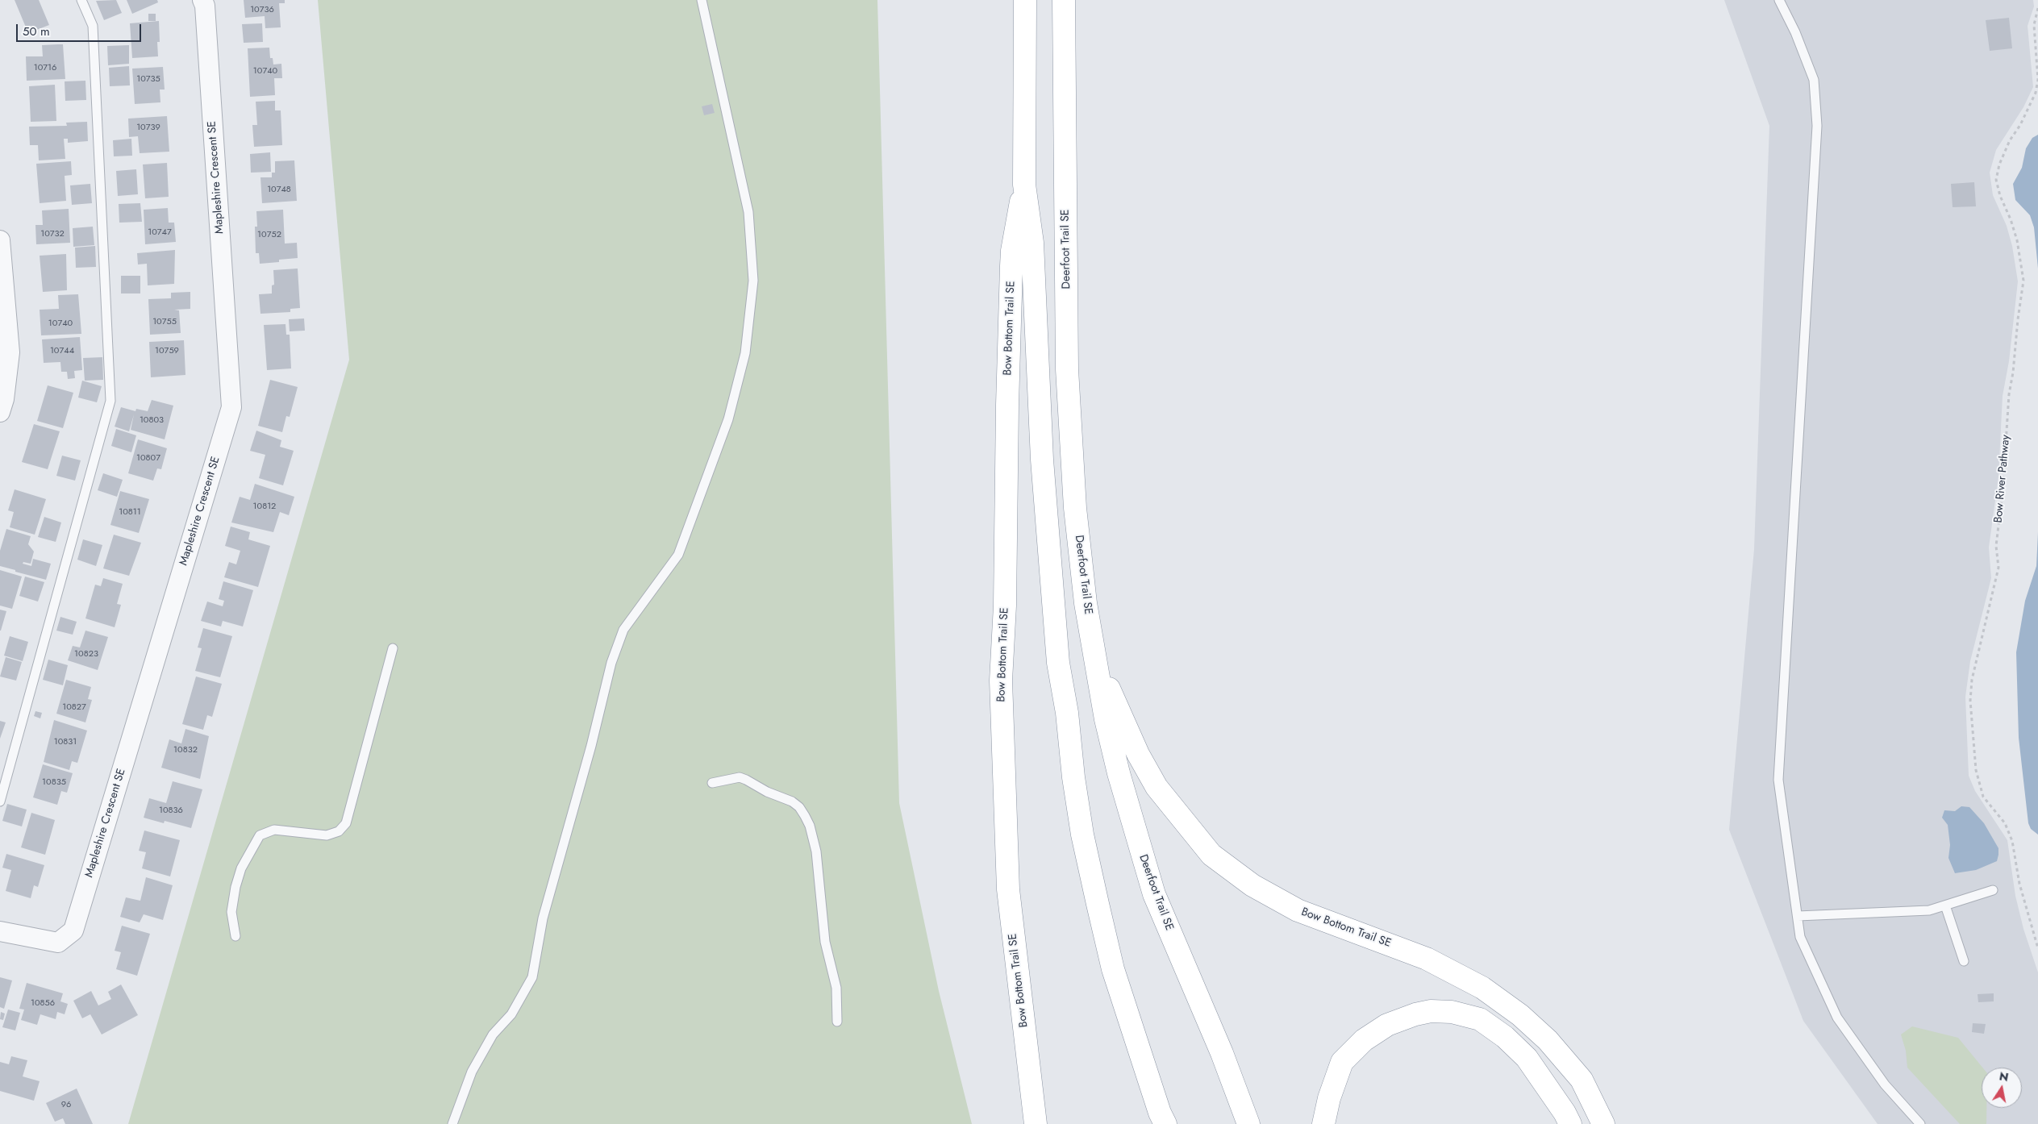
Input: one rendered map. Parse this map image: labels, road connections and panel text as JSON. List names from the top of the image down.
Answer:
{
  "streets": {
    "highway": ["Deerfoot Trail SE", "Bow Bottom Trail SE"],
    "street": ["Mapleshire Crescent SE"],
    "path": ["Bow River Pathway"]
  },
  "crossings": [
    ["Deerfoot Trail SE", "Bow Bottom Trail SE"]
  ],
  "house_numbers": [
    "10736",
    "10716",
    "10740",
    "10735",
    "10739",
    "10748",
    "10747",
    "10732",
    "10752",
    "10755",
    "10740",
    "10744",
    "10759",
    "10803",
    "10807",
    "10812",
    "10811",
    "10823",
    "10827",
    "10831",
    "10832",
    "10835",
    "10836",
    "10856",
    "96"
  ],
  "scale_bar": "50 m",
  "north": "top"
}
